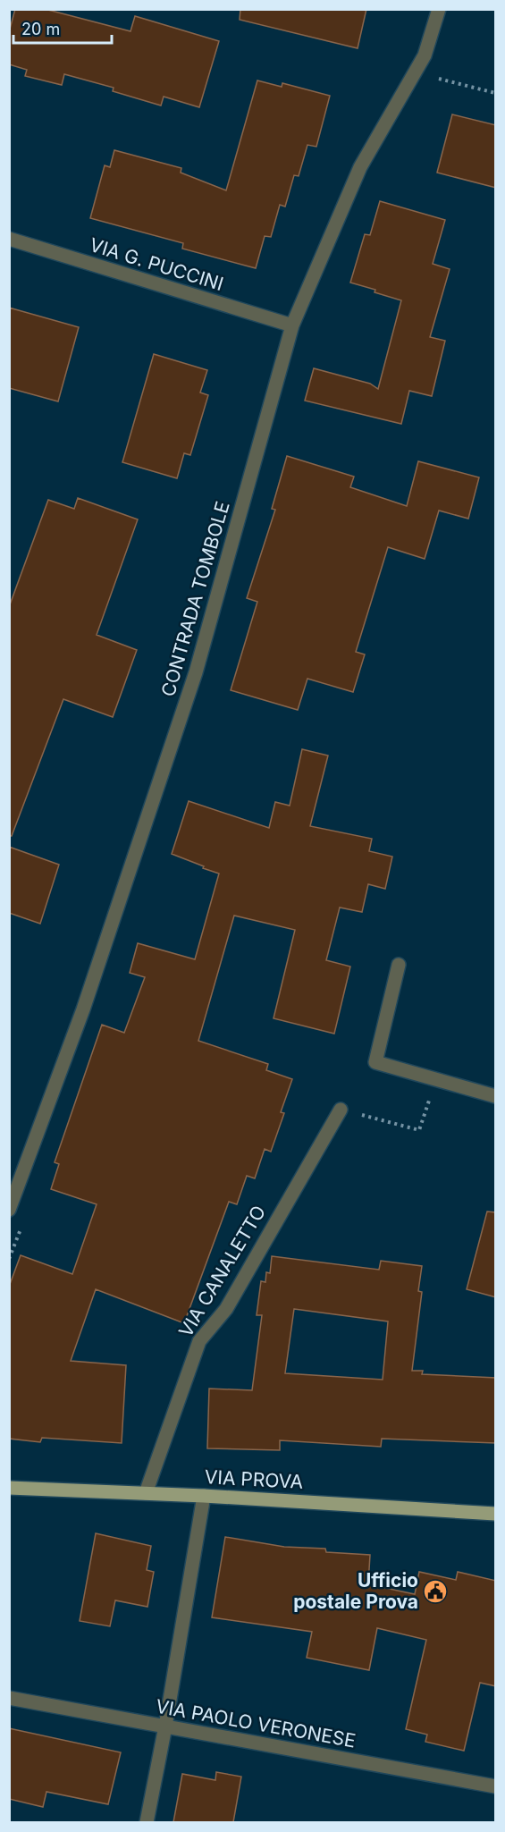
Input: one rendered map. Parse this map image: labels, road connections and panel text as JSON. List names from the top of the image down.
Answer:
{
  "streets": {
    "main road": ["VIA PROVA"],
    "street": [
      "VIA G. PUCCINI",
      "CONTRADA TOMBOLE",
      "VIA CANALETTO",
      "VIA PAOLO VERONESE"
    ]
  },
  "crossings": [
    ["VIA G. PUCCINI", "CONTRADA TOMBOLE"],
    ["VIA CANALETTO", "VIA PROVA"]
  ],
  "places": {
    "public building": ["Ufficio postale Prova"]
  },
  "scale_bar": "20 m"
}
